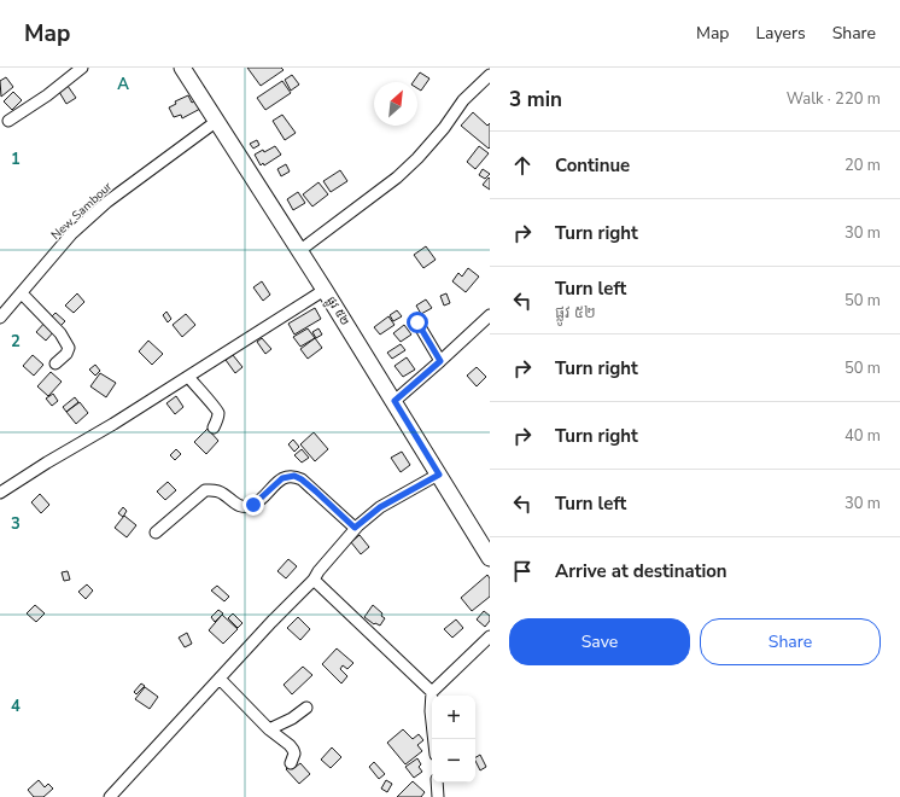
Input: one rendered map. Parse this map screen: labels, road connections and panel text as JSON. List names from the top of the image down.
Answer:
{
  "streets": {
    "street": ["New Sambour", "ផ្លូវ ៥២"]
  },
  "crossings": [
    ["New Sambour", "ផ្លូវ ៥២"]
  ],
  "north": "top right",
  "page": {
    "header": "Map",
    "nav": ["Map", "Layers", "Share"],
    "heading": ["3 min", "Walk · 220 m"],
    "list": [
      ["Continue", "20 m"],
      ["Turn right", "30 m"],
      ["Turn left", "ផ្លូវ ៥២", "50 m"],
      ["Turn right", "50 m"],
      ["Turn right", "40 m"],
      ["Turn left", "30 m"],
      "Arrive at destination"
    ],
    "buttons": ["Save", "Share"],
    "map_buttons": ["+", "−"]
  },
  "grid": {
    "columns": ["A"],
    "rows": [
      "1",
      "2",
      "3",
      "4"
    ]
  }
}
